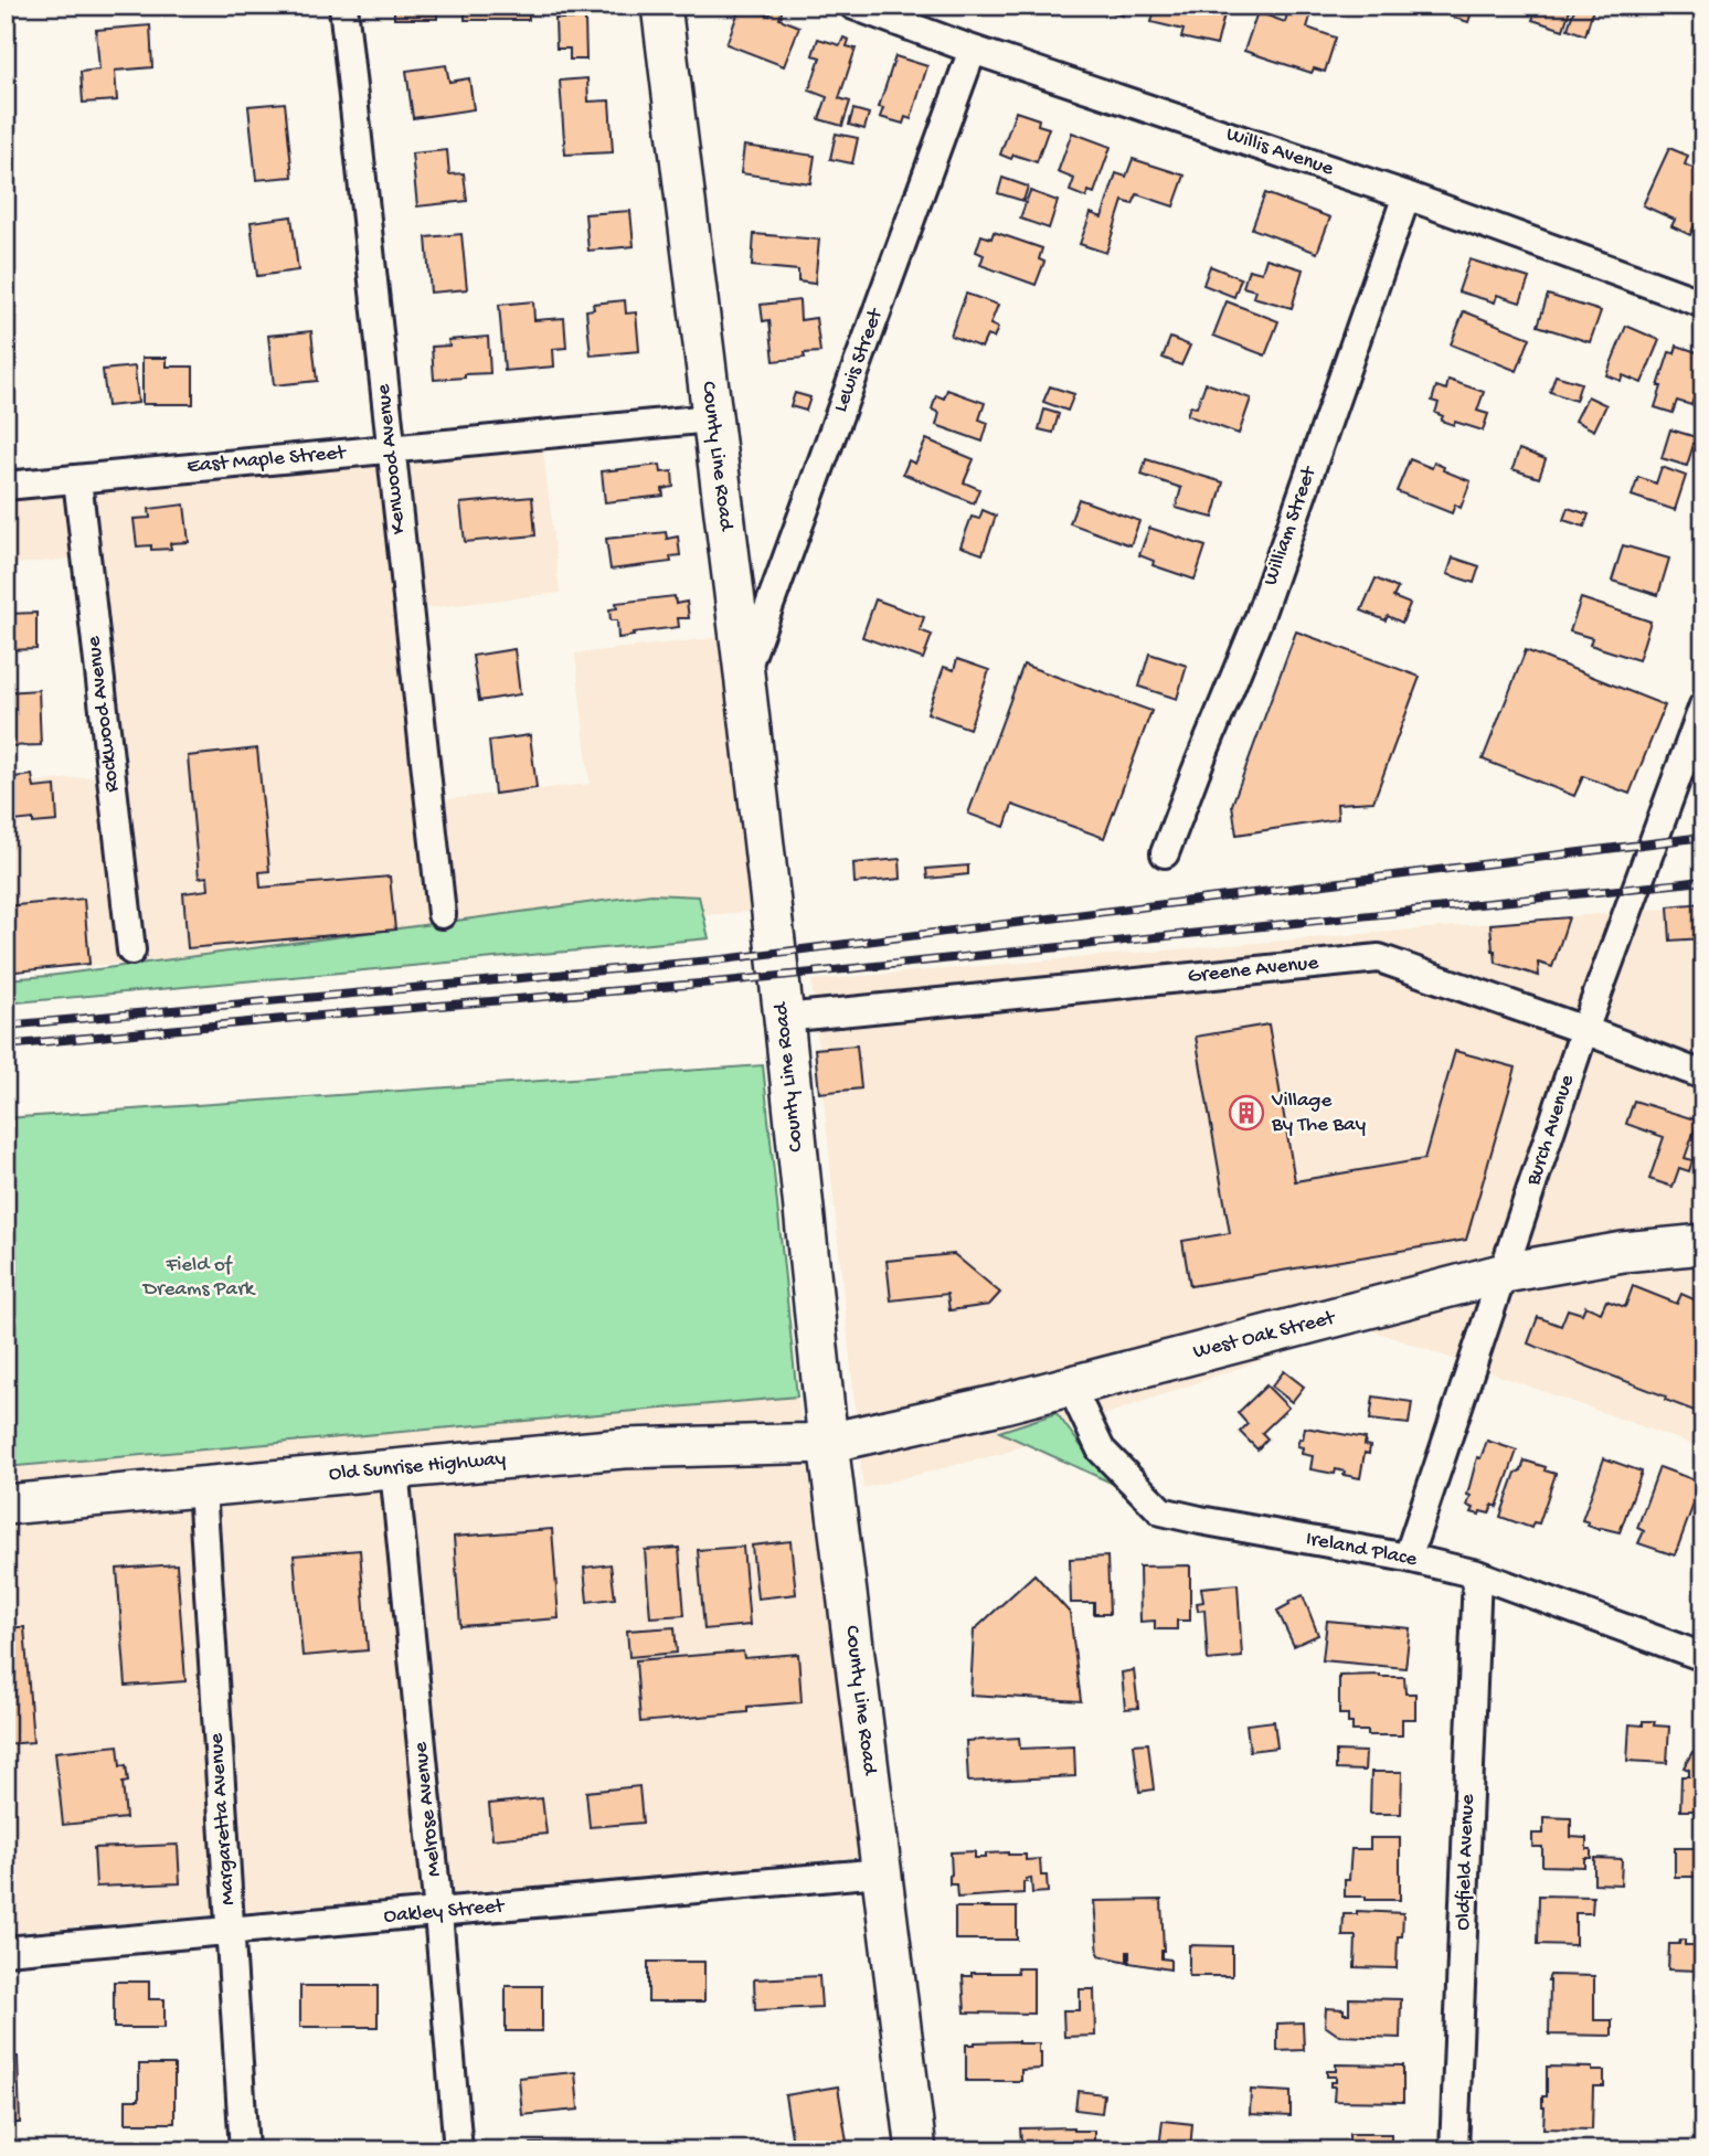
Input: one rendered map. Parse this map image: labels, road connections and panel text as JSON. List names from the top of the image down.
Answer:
{
  "streets": {
    "main road": ["County Line Road", "West Oak Street", "Old Sunrise Highway"],
    "street": [
      "Willis Avenue",
      "Lewis Street",
      "Kenwood Avenue",
      "East Maple Street",
      "William Street",
      "Rockwood Avenue",
      "Greene Avenue",
      "Burch Avenue",
      "Ireland Place",
      "Melrose Avenue",
      "Margaretta Avenue",
      "Oldfield Avenue",
      "Oakley Street"
    ]
  },
  "crossings": [
    ["Willis Avenue", "Lewis Street"],
    ["Willis Avenue", "William Street"],
    ["Lewis Street", "County Line Road"],
    ["County Line Road", "East Maple Street"],
    ["County Line Road", "Greene Avenue"],
    ["County Line Road", "West Oak Street"],
    ["County Line Road", "Old Sunrise Highway"],
    ["County Line Road", "Oakley Street"],
    ["Kenwood Avenue", "East Maple Street"],
    ["East Maple Street", "Rockwood Avenue"],
    ["Greene Avenue", "Burch Avenue"],
    ["Burch Avenue", "West Oak Street"],
    ["Burch Avenue", "Ireland Place"],
    ["West Oak Street", "Old Sunrise Highway"],
    ["West Oak Street", "Ireland Place"],
    ["Old Sunrise Highway", "Melrose Avenue"],
    ["Old Sunrise Highway", "Margaretta Avenue"],
    ["Ireland Place", "Oldfield Avenue"],
    ["Melrose Avenue", "Oakley Street"],
    ["Margaretta Avenue", "Oakley Street"]
  ],
  "parks": ["Field of Dreams Park"],
  "places": {
    "building": ["Village By The Bay"]
  }
}
